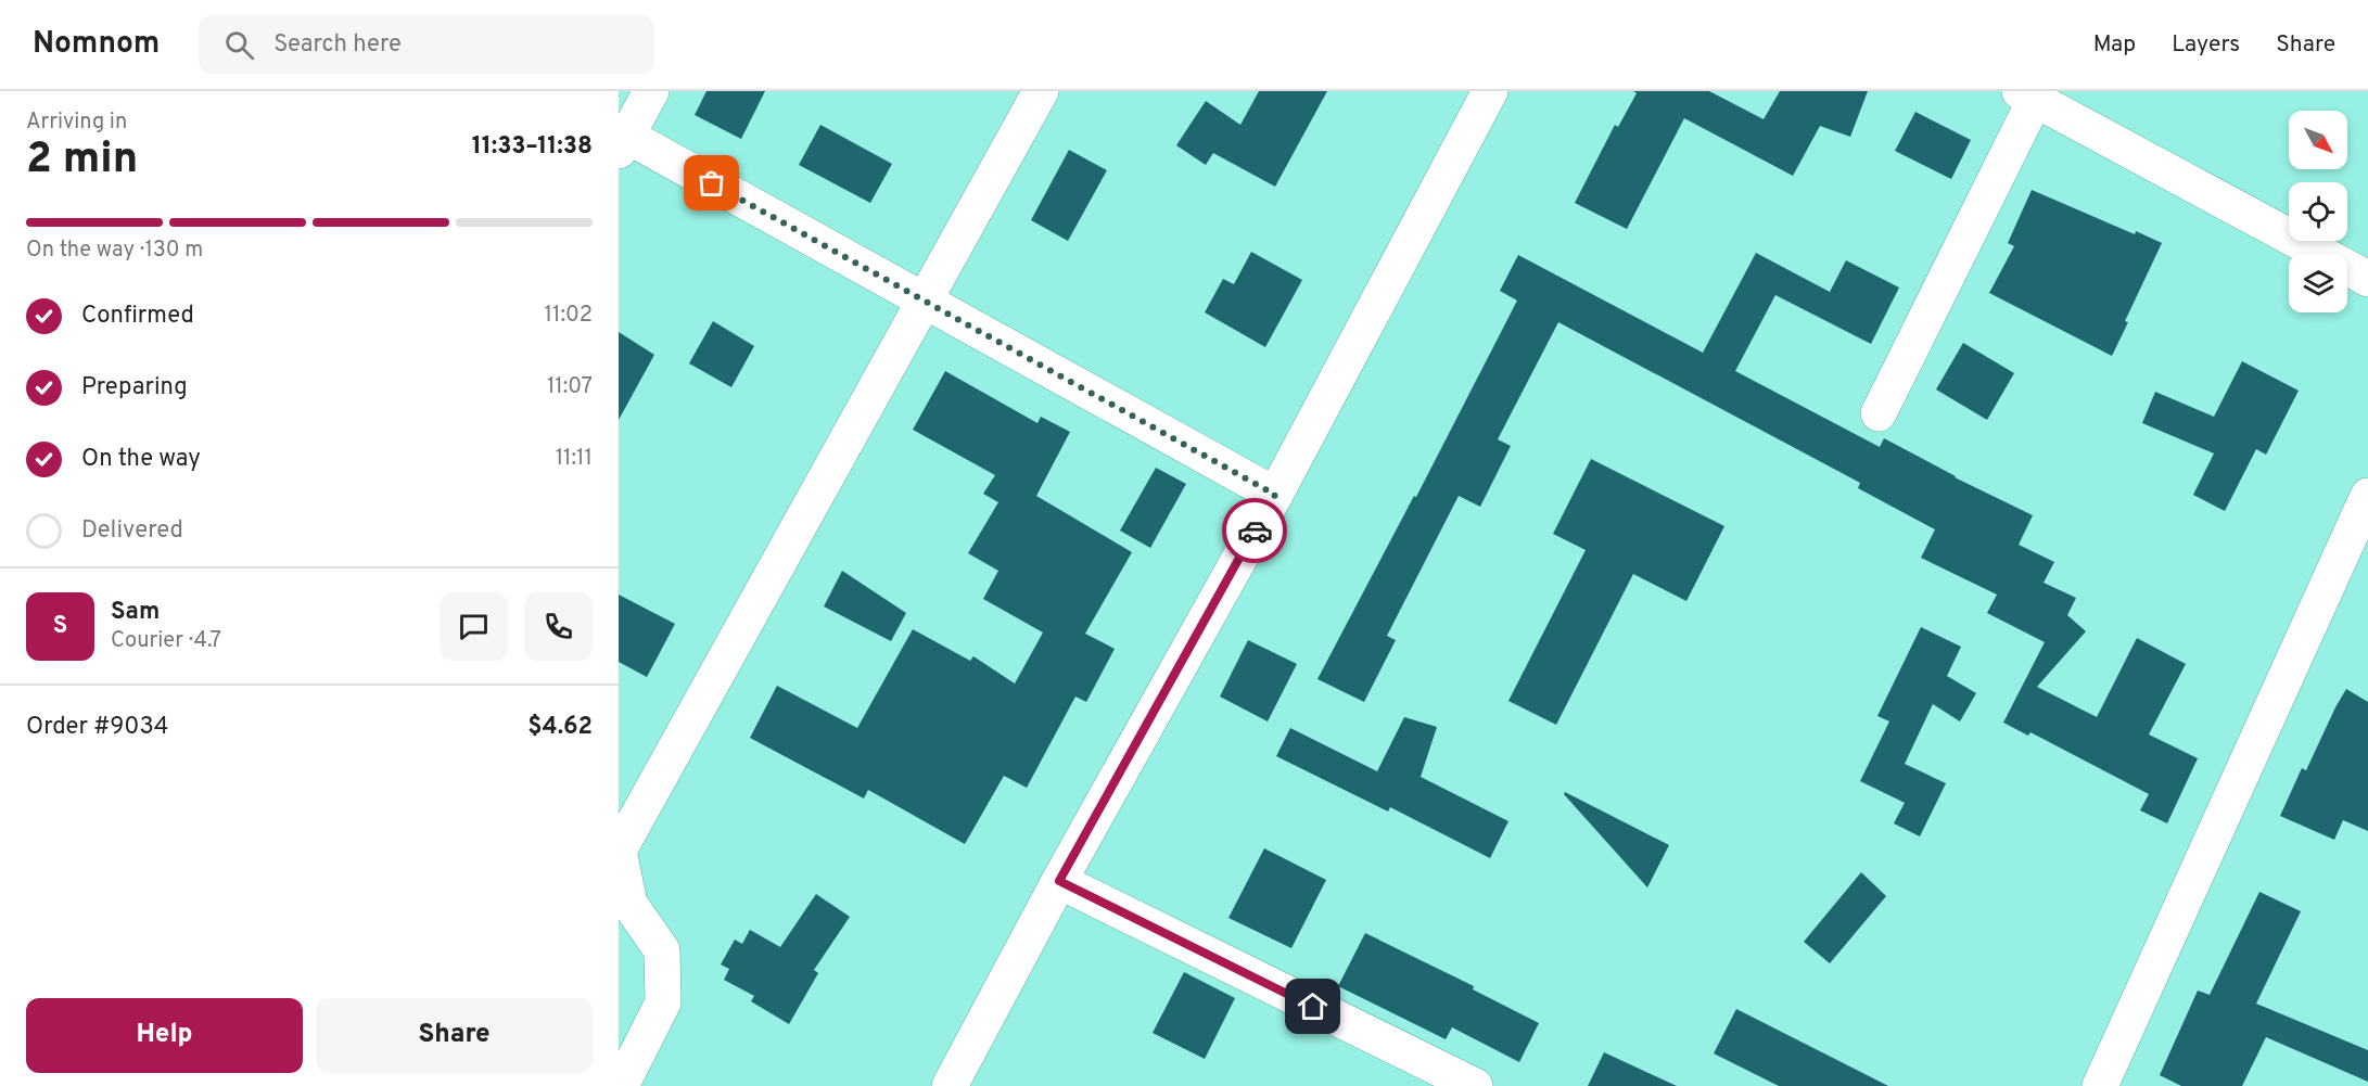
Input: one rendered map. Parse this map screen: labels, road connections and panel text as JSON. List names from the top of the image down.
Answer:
{
  "north": "bottom right",
  "page": {
    "header": "Nomnom",
    "search": "Search here",
    "nav": ["Map", "Layers", "Share"],
    "heading": ["2 min", "Arriving in", "11:33–11:38"],
    "panel": [
      "Sam",
      "Courier · 4.7",
      "Order #9034",
      "$4.62"
    ],
    "bar": "On the way · 130 m",
    "list": [
      ["Confirmed", "11:02"],
      ["Preparing", "11:07"],
      ["On the way", "11:11"],
      "Delivered"
    ],
    "round": "S",
    "buttons": ["Help", "Share"]
  }
}
